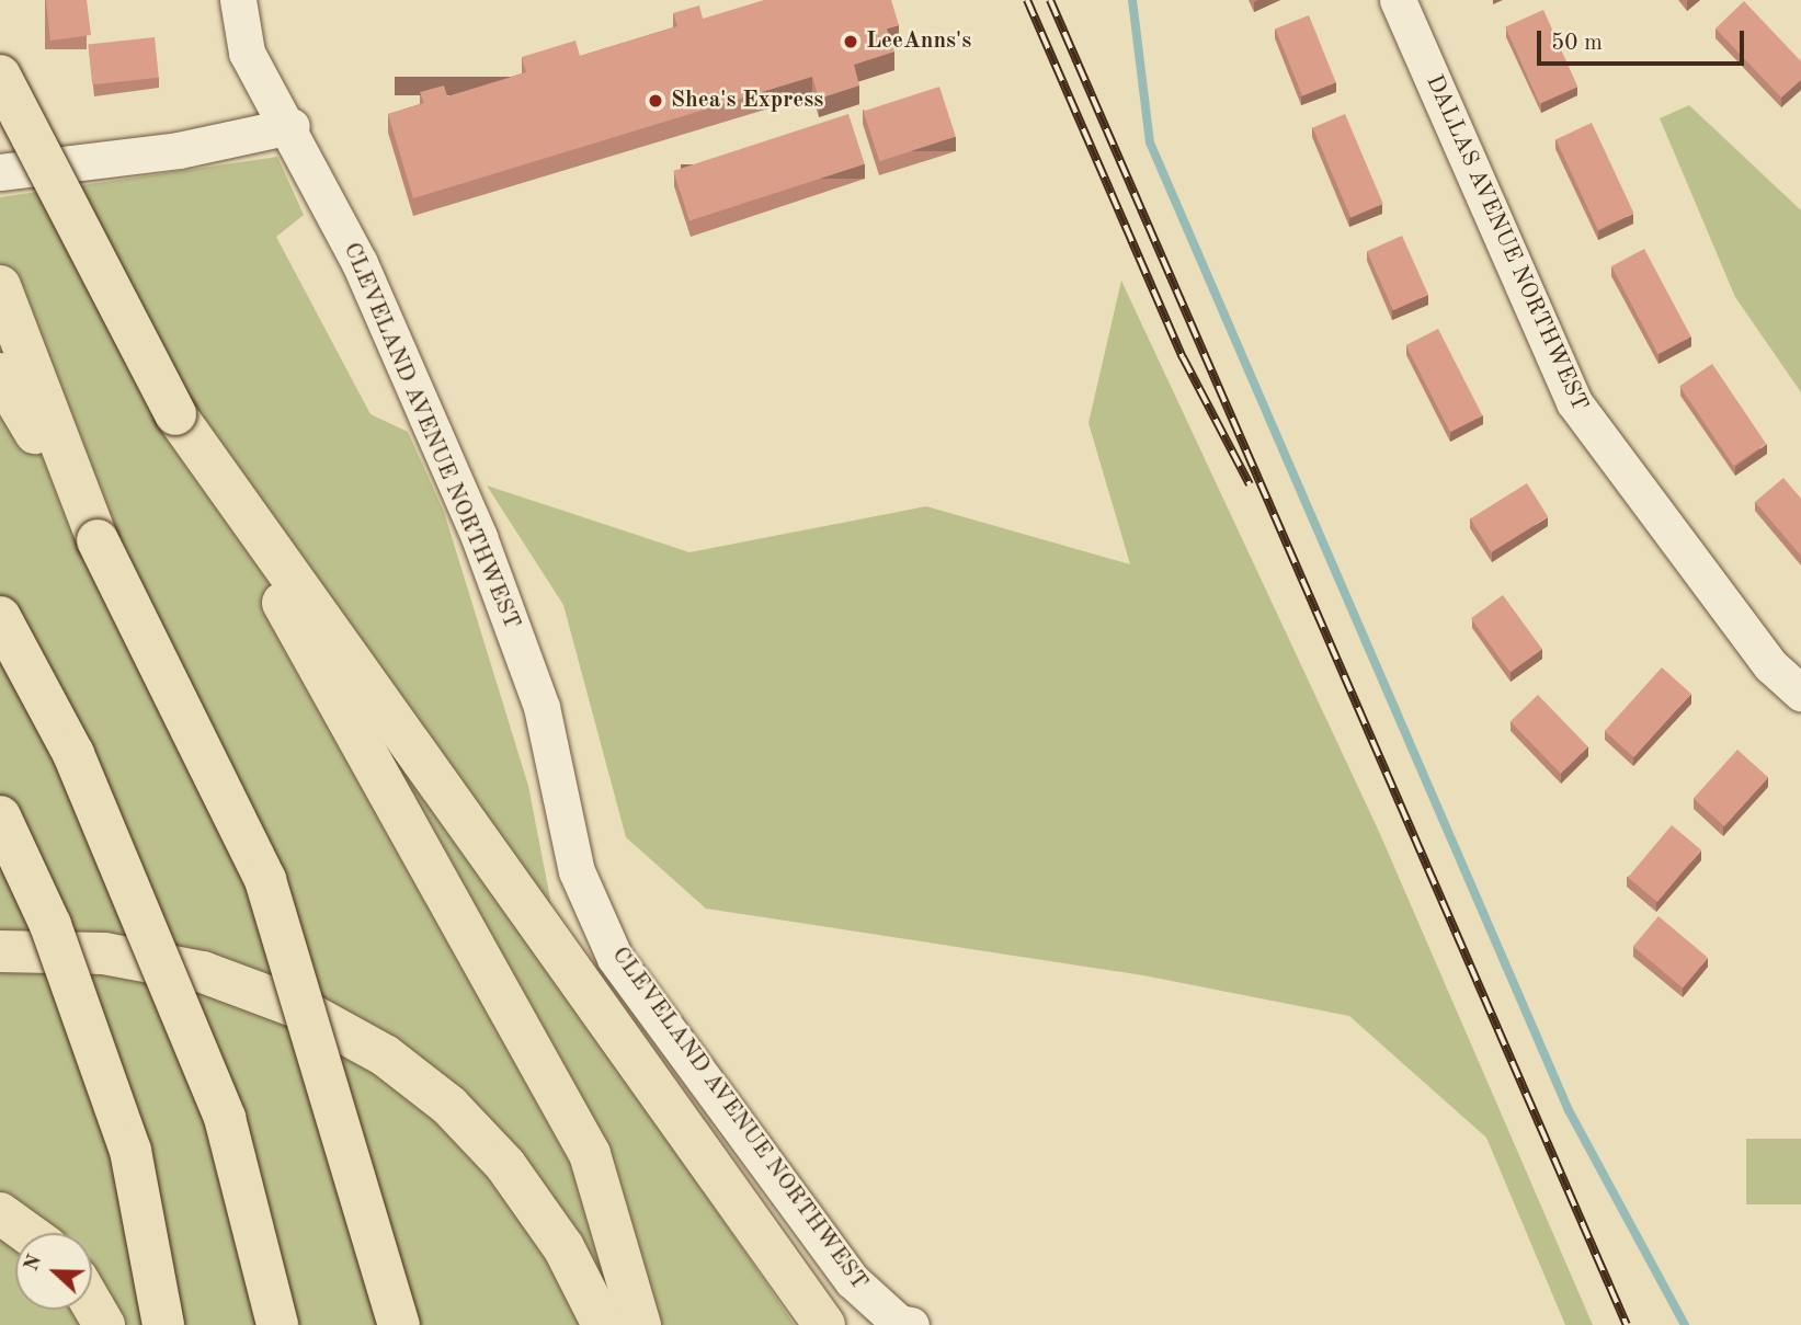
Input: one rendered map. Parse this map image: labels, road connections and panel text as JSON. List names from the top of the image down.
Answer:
{
  "streets": {
    "street": ["DALLAS AVENUE NORTHWEST", "CLEVELAND AVENUE NORTHWEST"]
  },
  "places": ["LeeAnns's", "Shea's Express"],
  "scale_bar": "50 m",
  "north": "left"
}
